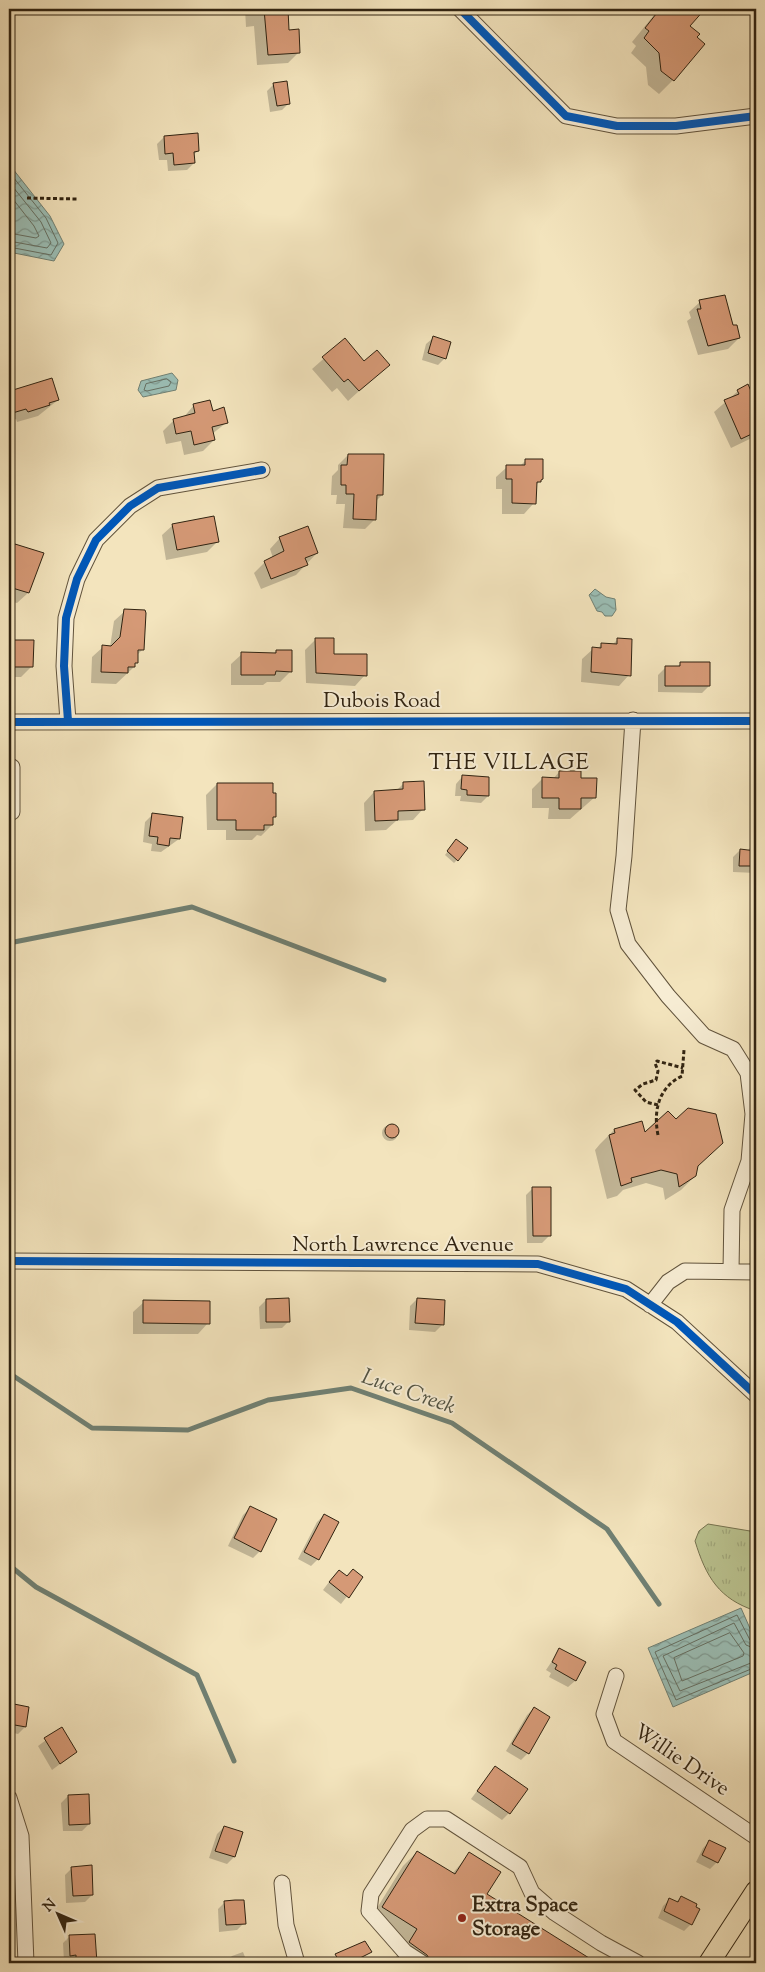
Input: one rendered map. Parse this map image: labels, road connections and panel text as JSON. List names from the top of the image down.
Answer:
{
  "streets": {
    "street": ["Dubois Road", "North Lawrence Avenue", "Willie Drive"]
  },
  "districts": ["THE VILLAGE"],
  "water": ["Luce Creek"],
  "places": ["Extra Space Storage"],
  "north": "top left"
}
